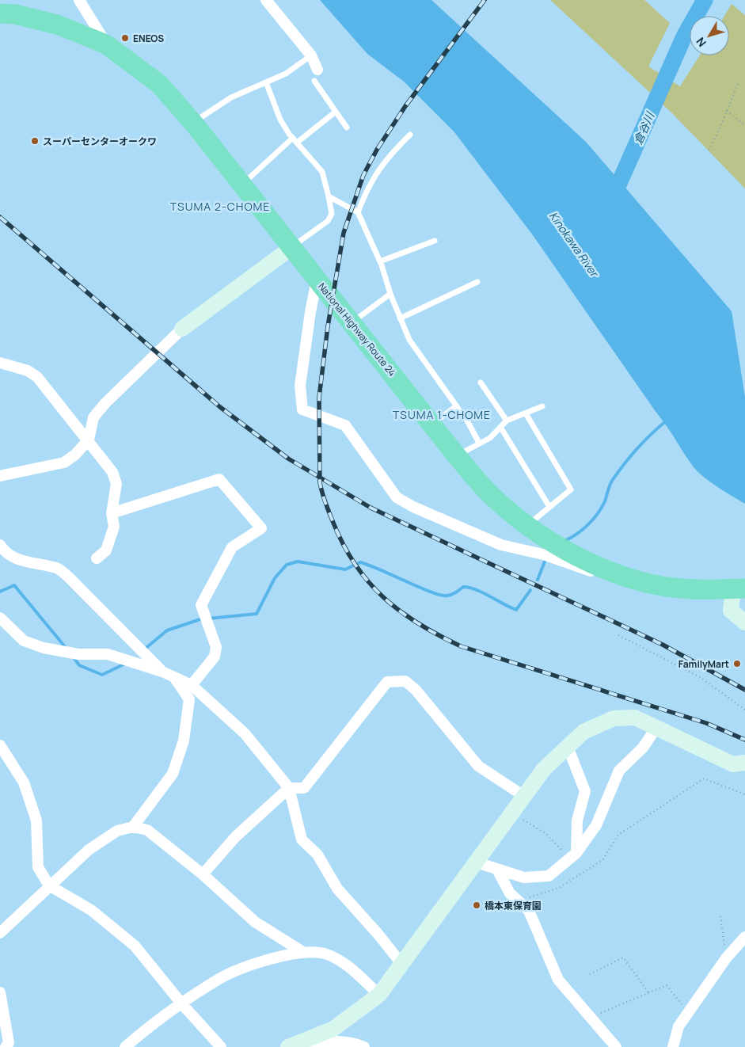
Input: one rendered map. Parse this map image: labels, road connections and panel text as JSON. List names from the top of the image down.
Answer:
{
  "streets": {
    "highway": ["National Highway Route 24"]
  },
  "districts": ["TSUMA 2-CHOME", "TSUMA 1-CHOME"],
  "water": ["倉谷川", "Kinokawa River"],
  "places": [
    "ENEOS",
    "スーパーセンターオークワ",
    "FamilyMart",
    "橋本東保育園"
  ],
  "north": "bottom left"
}
